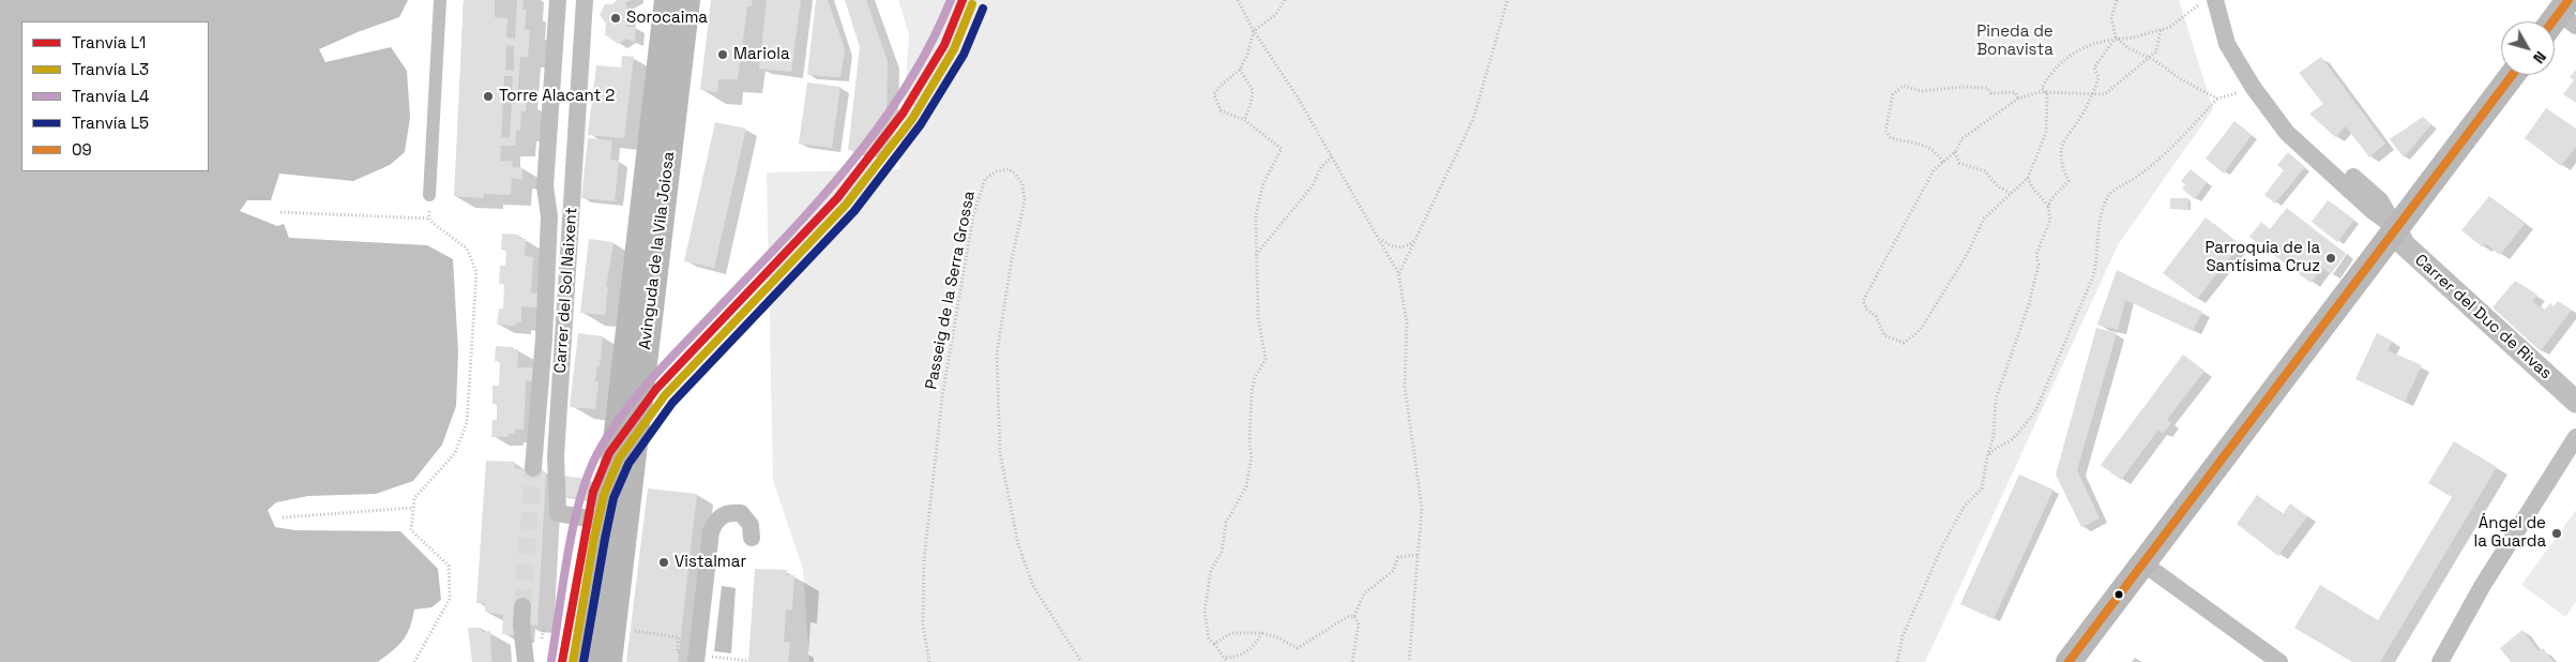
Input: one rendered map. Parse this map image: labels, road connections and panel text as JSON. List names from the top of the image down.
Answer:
{
  "streets": {
    "main road": ["Avinguda de la Vila Joiosa"],
    "street": ["Carrer del Sol Naixent", "Carrer del Duc de Rivas"],
    "path": ["Passeig de la Serra Grossa"]
  },
  "crossings": [
    ["Avinguda de la Vila Joiosa", "Carrer del Sol Naixent"]
  ],
  "parks": ["Pineda de Bonavista"],
  "places": [
    "Sorocaima",
    "Mariola",
    "Torre Alacant 2",
    "Parroquia de la Santísima Cruz",
    "Ángel de la Guarda",
    "Vistalmar"
  ],
  "lines": [
    "tram line L1",
    "tram line L4",
    "transit line 09",
    "tram line L3",
    "tram line L5"
  ],
  "legend": [
    "Tranvía L1",
    "Tranvía L3",
    "Tranvía L4",
    "Tranvía L5",
    "09"
  ],
  "north": "bottom right"
}
